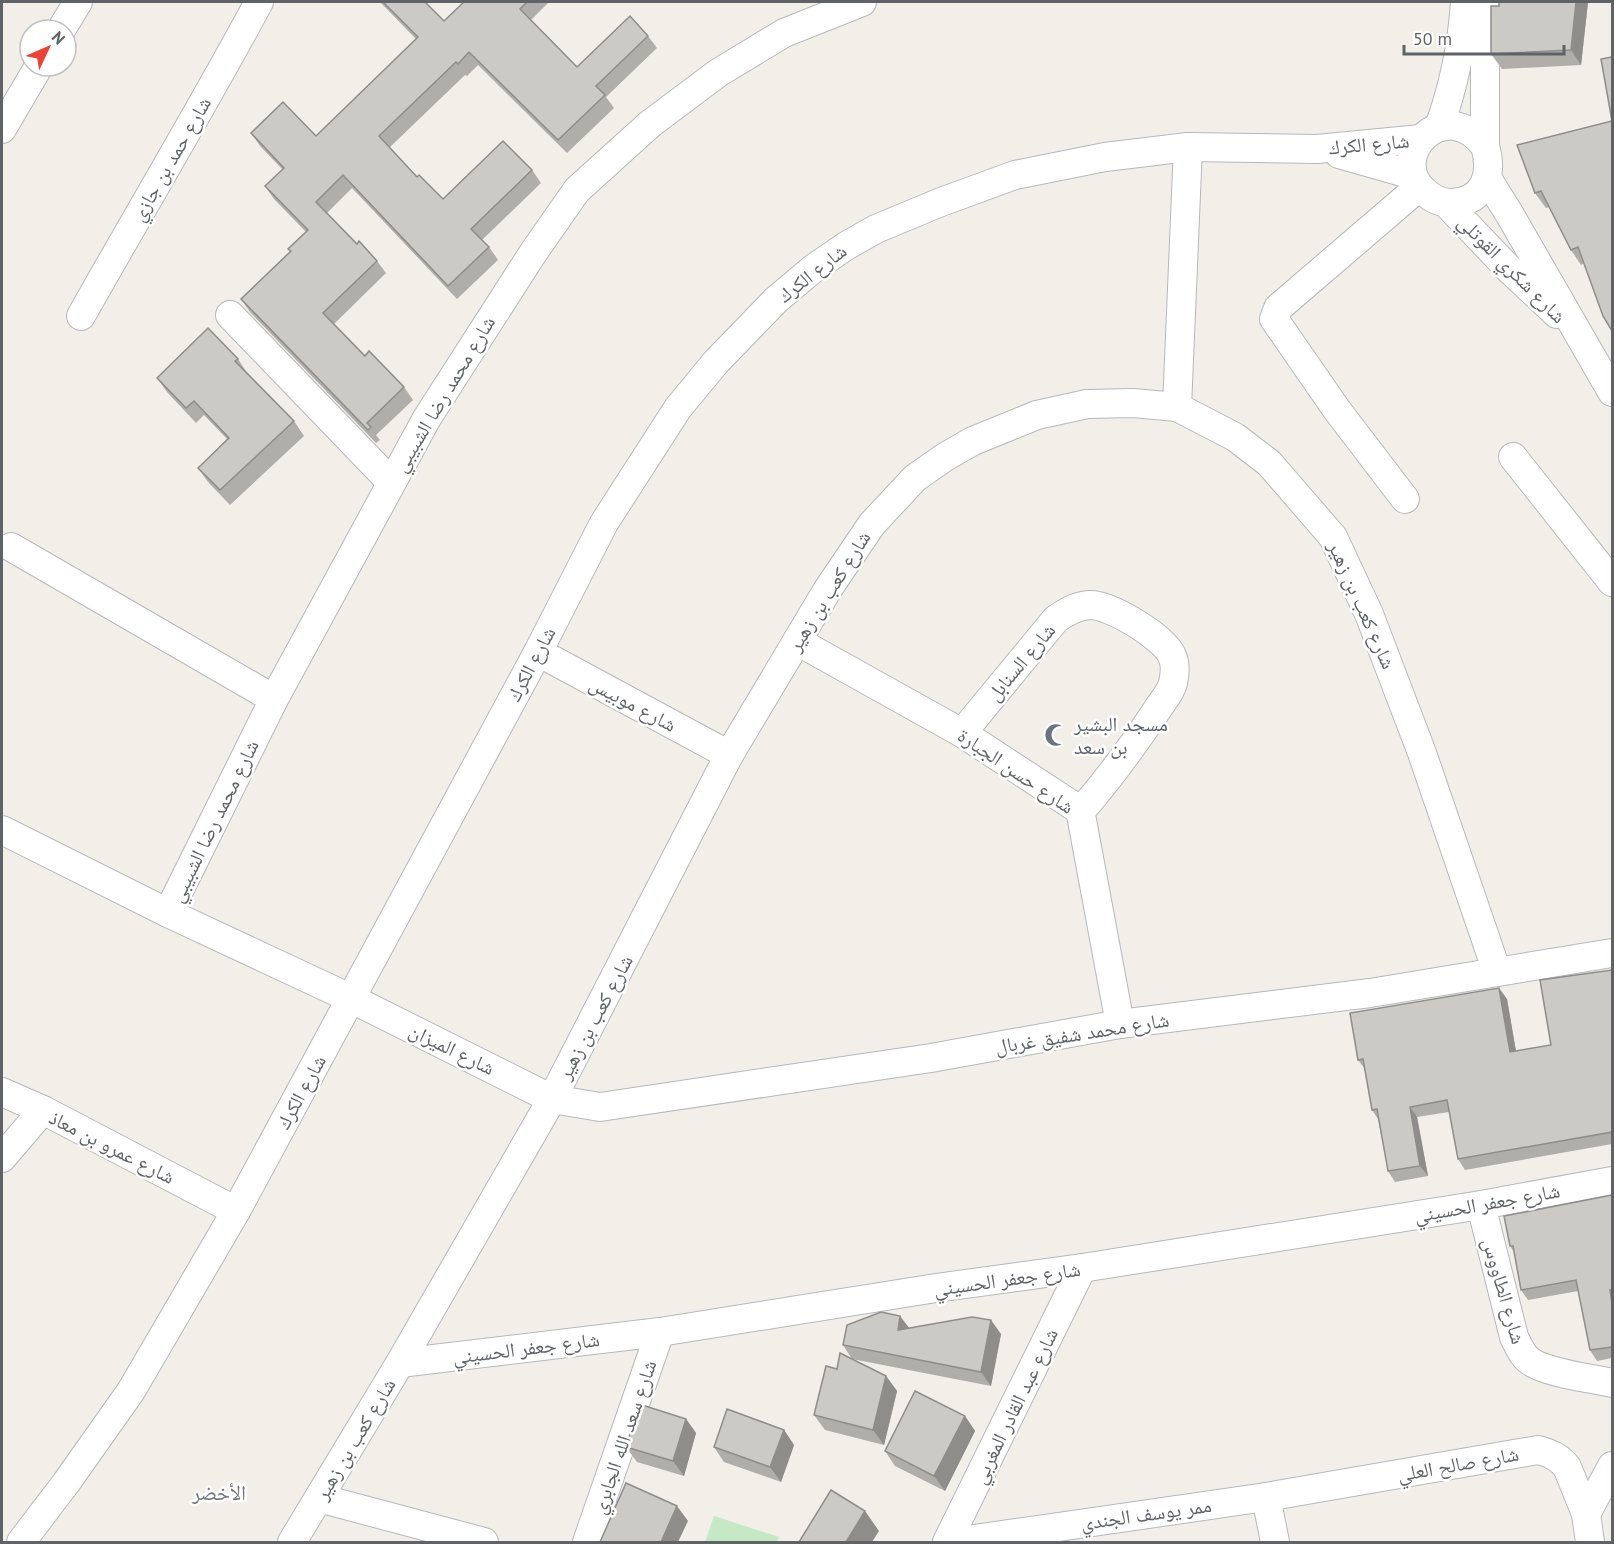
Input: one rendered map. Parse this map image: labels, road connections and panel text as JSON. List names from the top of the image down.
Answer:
{
  "streets": {
    "street": [
      "شارع الكرك",
      "شارع حمد بن جازي",
      "شارع شكري القوتلي",
      "شارع محمد رضا الشبيبي",
      "شارع كعب بن زهير",
      "شارع السنابل",
      "شارع موبيس",
      "شارع حسن الجبارة",
      "شارع محمد شفيق غربال",
      "شارع الميزان",
      "شارع عمرو بن معاذ",
      "شارع جعفر الحسيني",
      "شارع الطاووس",
      "شارع عبد القادر المغربي",
      "شارع سعد الله الجابري",
      "شارع صالح العلي",
      "ممر يوسف الجندي"
    ]
  },
  "crossings": [
    ["شارع الكرك", "شارع شكري القوتلي"],
    ["شارع الكرك", "شارع محمد رضا الشبيبي"],
    ["شارع الكرك", "شارع موبيس"],
    ["شارع الكرك", "شارع الميزان"],
    ["شارع الكرك", "شارع عمرو بن معاذ"],
    ["شارع محمد رضا الشبيبي", "شارع الميزان"],
    ["شارع كعب بن زهير", "شارع موبيس"],
    ["شارع كعب بن زهير", "شارع حسن الجبارة"],
    ["شارع كعب بن زهير", "شارع محمد شفيق غربال"],
    ["شارع كعب بن زهير", "شارع الميزان"],
    ["شارع كعب بن زهير", "شارع جعفر الحسيني"],
    ["شارع السنابل", "شارع حسن الجبارة"],
    ["شارع حسن الجبارة", "شارع محمد شفيق غربال"],
    ["شارع محمد شفيق غربال", "شارع الميزان"],
    ["شارع جعفر الحسيني", "شارع الطاووس"],
    ["شارع جعفر الحسيني", "شارع عبد القادر المغربي"],
    ["شارع جعفر الحسيني", "شارع سعد الله الجابري"],
    ["شارع صالح العلي", "ممر يوسف الجندي"]
  ],
  "districts": ["الأخضر"],
  "places": {
    "mosque": ["مسجد البشير بن سعد"]
  },
  "scale_bar": "50 m",
  "north": "top right"
}
